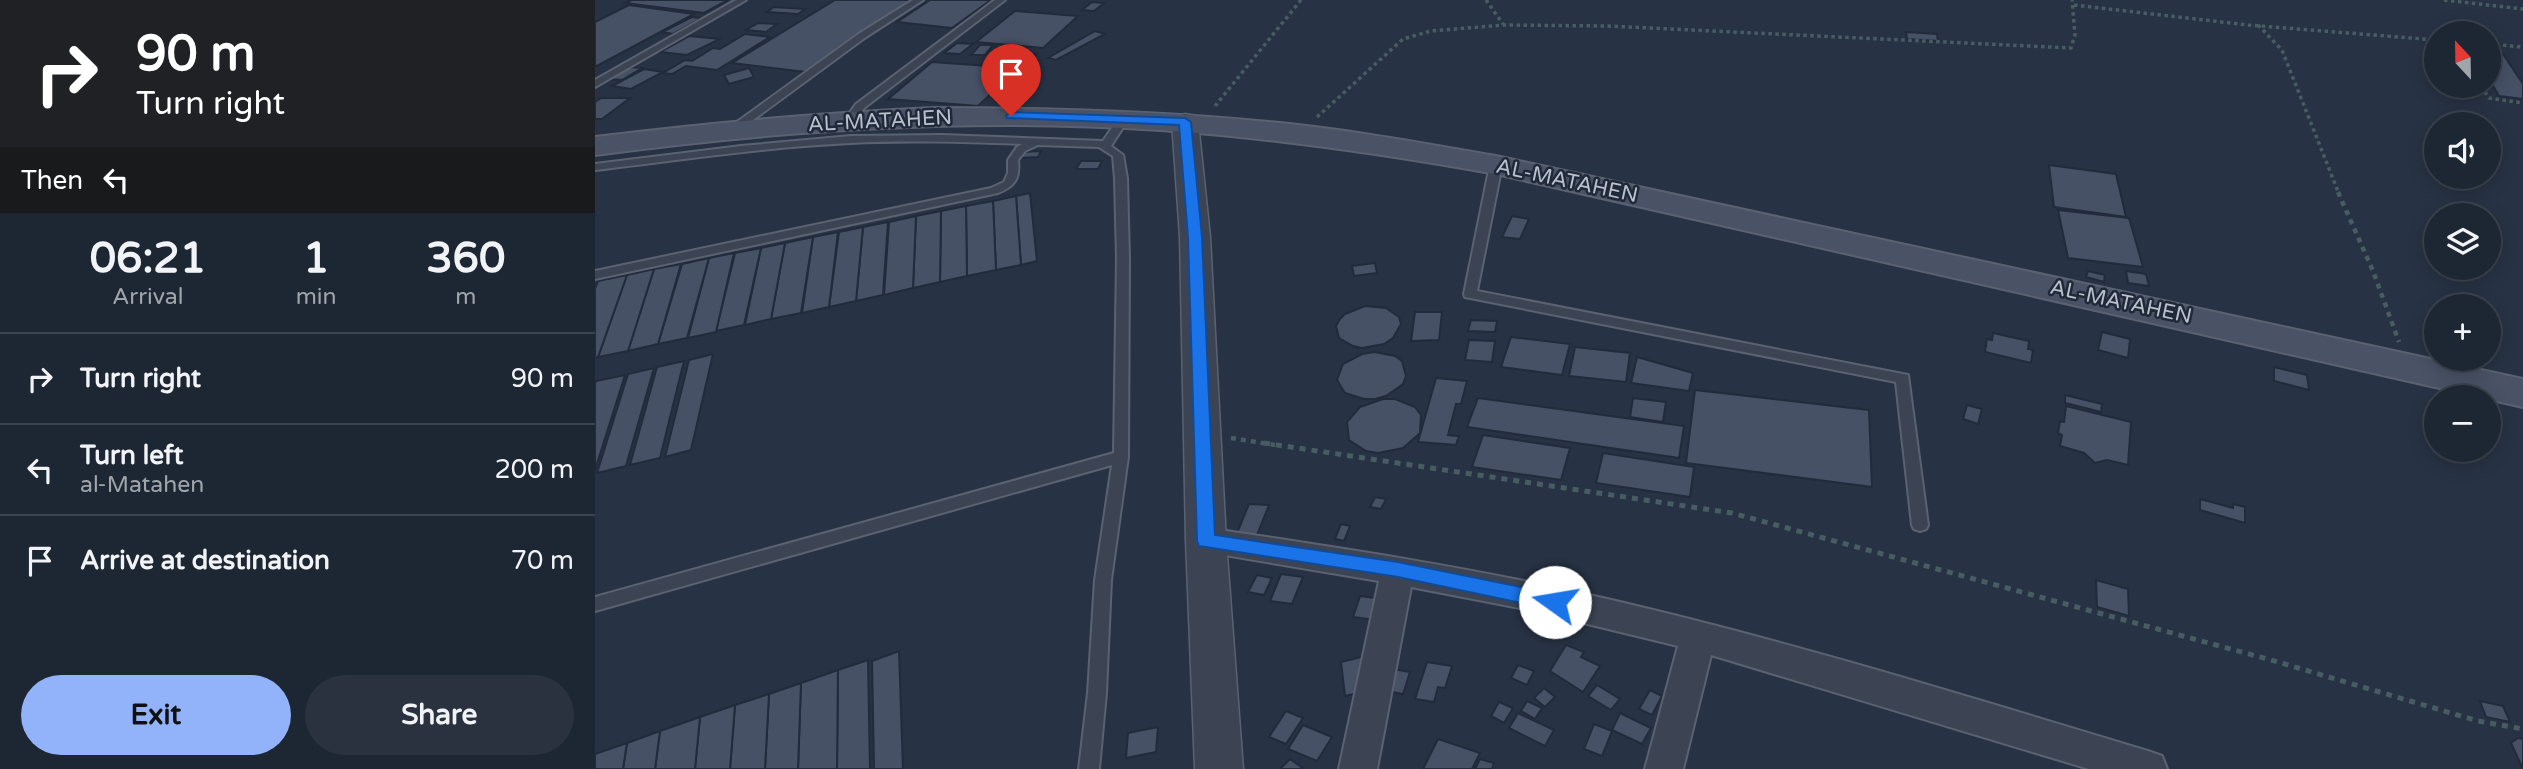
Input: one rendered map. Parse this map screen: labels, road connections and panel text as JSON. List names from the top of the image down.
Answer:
{
  "streets": {
    "main road": ["AL-MATAHEN"]
  },
  "north": "top",
  "page": {
    "turn": ["90 m", "Turn right"],
    "map_buttons": ["+", "−"],
    "then": "Then",
    "eta": [
      "06:21",
      "Arrival",
      "1",
      "min",
      "360",
      "m"
    ],
    "list": [
      {
        "name": "Turn right",
        "value": "90 m"
      },
      {
        "name": "Turn left",
        "note": "al-Matahen",
        "value": "200 m"
      },
      {
        "name": "Arrive at destination",
        "value": "70 m"
      }
    ],
    "buttons": ["Exit", "Share"]
  }
}
